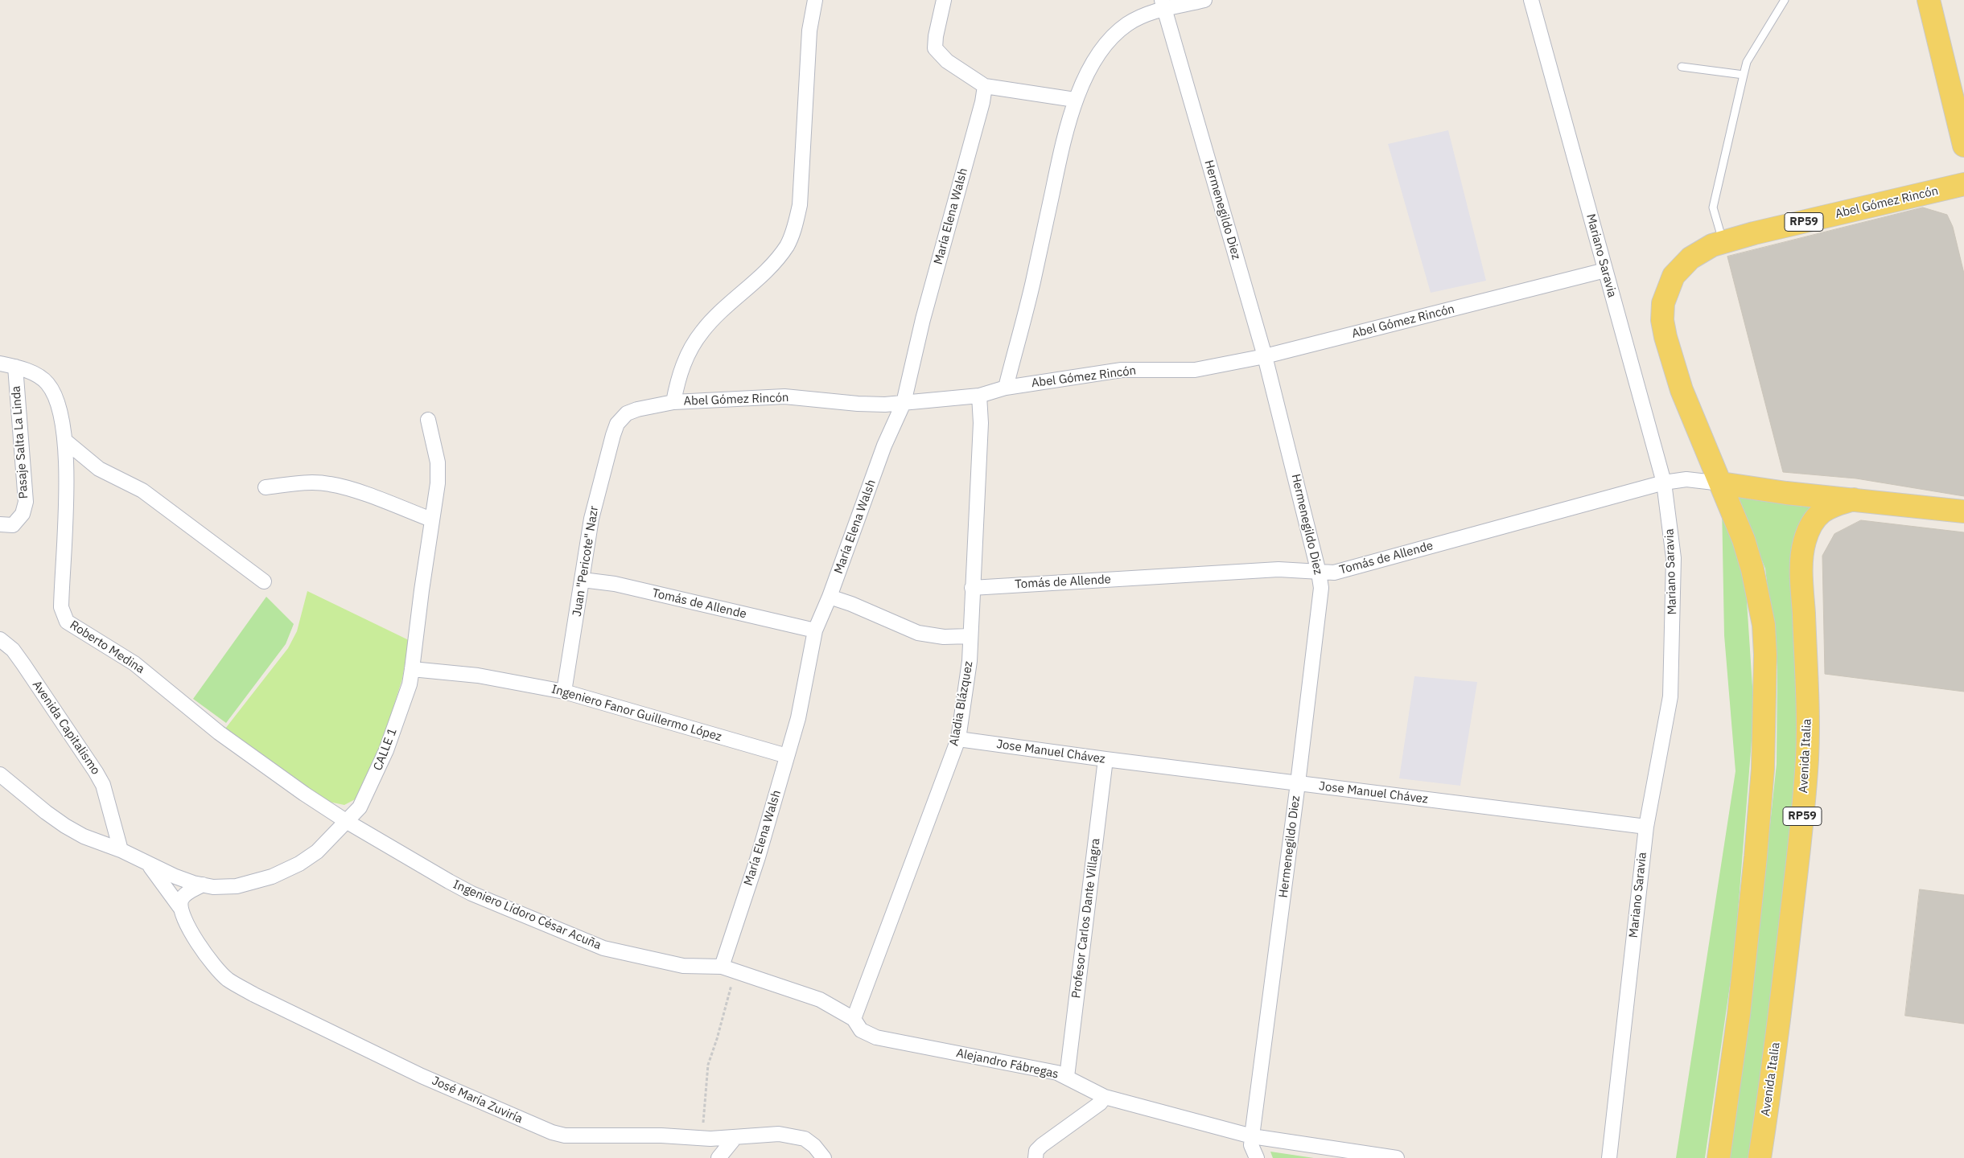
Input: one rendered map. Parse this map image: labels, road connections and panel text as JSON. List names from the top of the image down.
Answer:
{
  "streets": {
    "main road": ["Abel Gómez Rincón", "RP59", "Avenida Italia"],
    "street": [
      "Hermenegildo Diez",
      "María Elena Walsh",
      "Mariano Saravia",
      "Pasaje Salta La Linda",
      "Tomás de Allende",
      "Juan \"Pericote\" Nazr",
      "Roberto Medina",
      "Aladia Blázquez",
      "Ingeniero Fanor Guillermo López",
      "Avenida Capitalismo",
      "CALLE 1",
      "Jose Manuel Chávez",
      "Ingeniero Lídoro César Acuña",
      "Profesor Carlos Dante Villagra",
      "Alejandro Fábregas",
      "José María Zuviría"
    ]
  },
  "crossings": [
    ["Abel Gómez Rincón", "Hermenegildo Diez"],
    ["Abel Gómez Rincón", "María Elena Walsh"],
    ["Abel Gómez Rincón", "RP59"],
    ["Abel Gómez Rincón", "Mariano Saravia"],
    ["Abel Gómez Rincón", "Tomás de Allende"],
    ["Abel Gómez Rincón", "Juan \"Pericote\" Nazr"],
    ["Abel Gómez Rincón", "Aladia Blázquez"],
    ["Hermenegildo Diez", "Tomás de Allende"],
    ["Hermenegildo Diez", "Jose Manuel Chávez"],
    ["Hermenegildo Diez", "Alejandro Fábregas"],
    ["María Elena Walsh", "Tomás de Allende"],
    ["María Elena Walsh", "Ingeniero Fanor Guillermo López"],
    ["María Elena Walsh", "Ingeniero Lídoro César Acuña"],
    ["María Elena Walsh", "Alejandro Fábregas"],
    ["RP59", "Tomás de Allende"],
    ["RP59", "Avenida Italia"],
    ["Mariano Saravia", "Tomás de Allende"],
    ["Mariano Saravia", "Jose Manuel Chávez"],
    ["Pasaje Salta La Linda", "Roberto Medina"],
    ["Tomás de Allende", "Juan \"Pericote\" Nazr"],
    ["Tomás de Allende", "Aladia Blázquez"],
    ["Juan \"Pericote\" Nazr", "Ingeniero Fanor Guillermo López"],
    ["Roberto Medina", "CALLE 1"],
    ["Roberto Medina", "Ingeniero Lídoro César Acuña"],
    ["Aladia Blázquez", "Jose Manuel Chávez"],
    ["Aladia Blázquez", "Alejandro Fábregas"],
    ["Ingeniero Fanor Guillermo López", "CALLE 1"],
    ["Avenida Capitalismo", "CALLE 1"],
    ["CALLE 1", "Ingeniero Lídoro César Acuña"],
    ["CALLE 1", "José María Zuviría"],
    ["Jose Manuel Chávez", "Profesor Carlos Dante Villagra"],
    ["Ingeniero Lídoro César Acuña", "Alejandro Fábregas"],
    ["Profesor Carlos Dante Villagra", "Alejandro Fábregas"]
  ]
}
